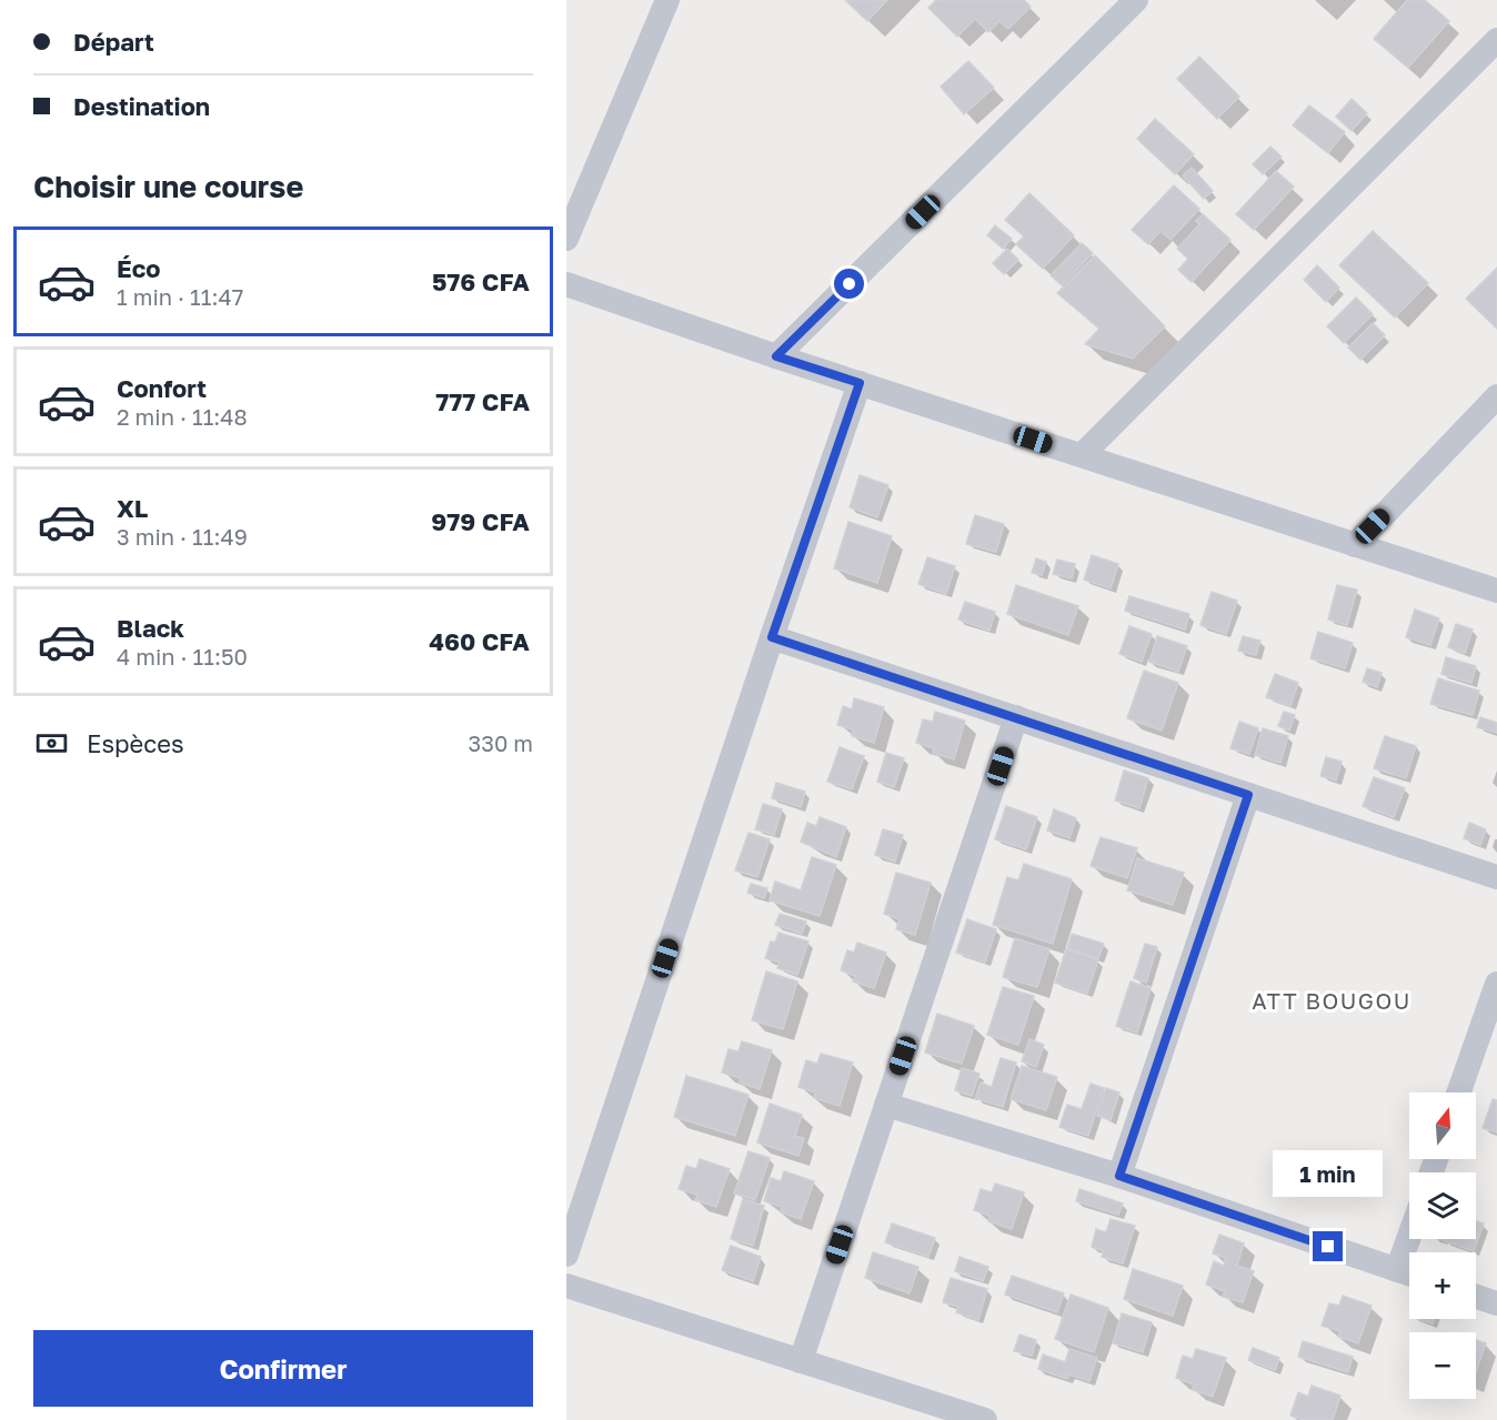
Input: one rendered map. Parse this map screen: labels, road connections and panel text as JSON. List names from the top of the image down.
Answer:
{
  "districts": ["ATT BOUGOU"],
  "north": "top",
  "page": {
    "banner": ["Départ", "Destination"],
    "heading": "Choisir une course",
    "list": [
      {
        "name": "Éco",
        "note": "1 min · 11:47",
        "value": "576 CFA"
      },
      {
        "name": "Confort",
        "note": "2 min · 11:48",
        "value": "777 CFA"
      },
      {
        "name": "XL",
        "note": "3 min · 11:49",
        "value": "979 CFA"
      },
      {
        "name": "Black",
        "note": "4 min · 11:50",
        "value": "460 CFA"
      }
    ],
    "pay": ["Espèces", "330 m"],
    "map_buttons": ["+", "−"],
    "bubble": "1 min",
    "buttons": "Confirmer"
  }
}
